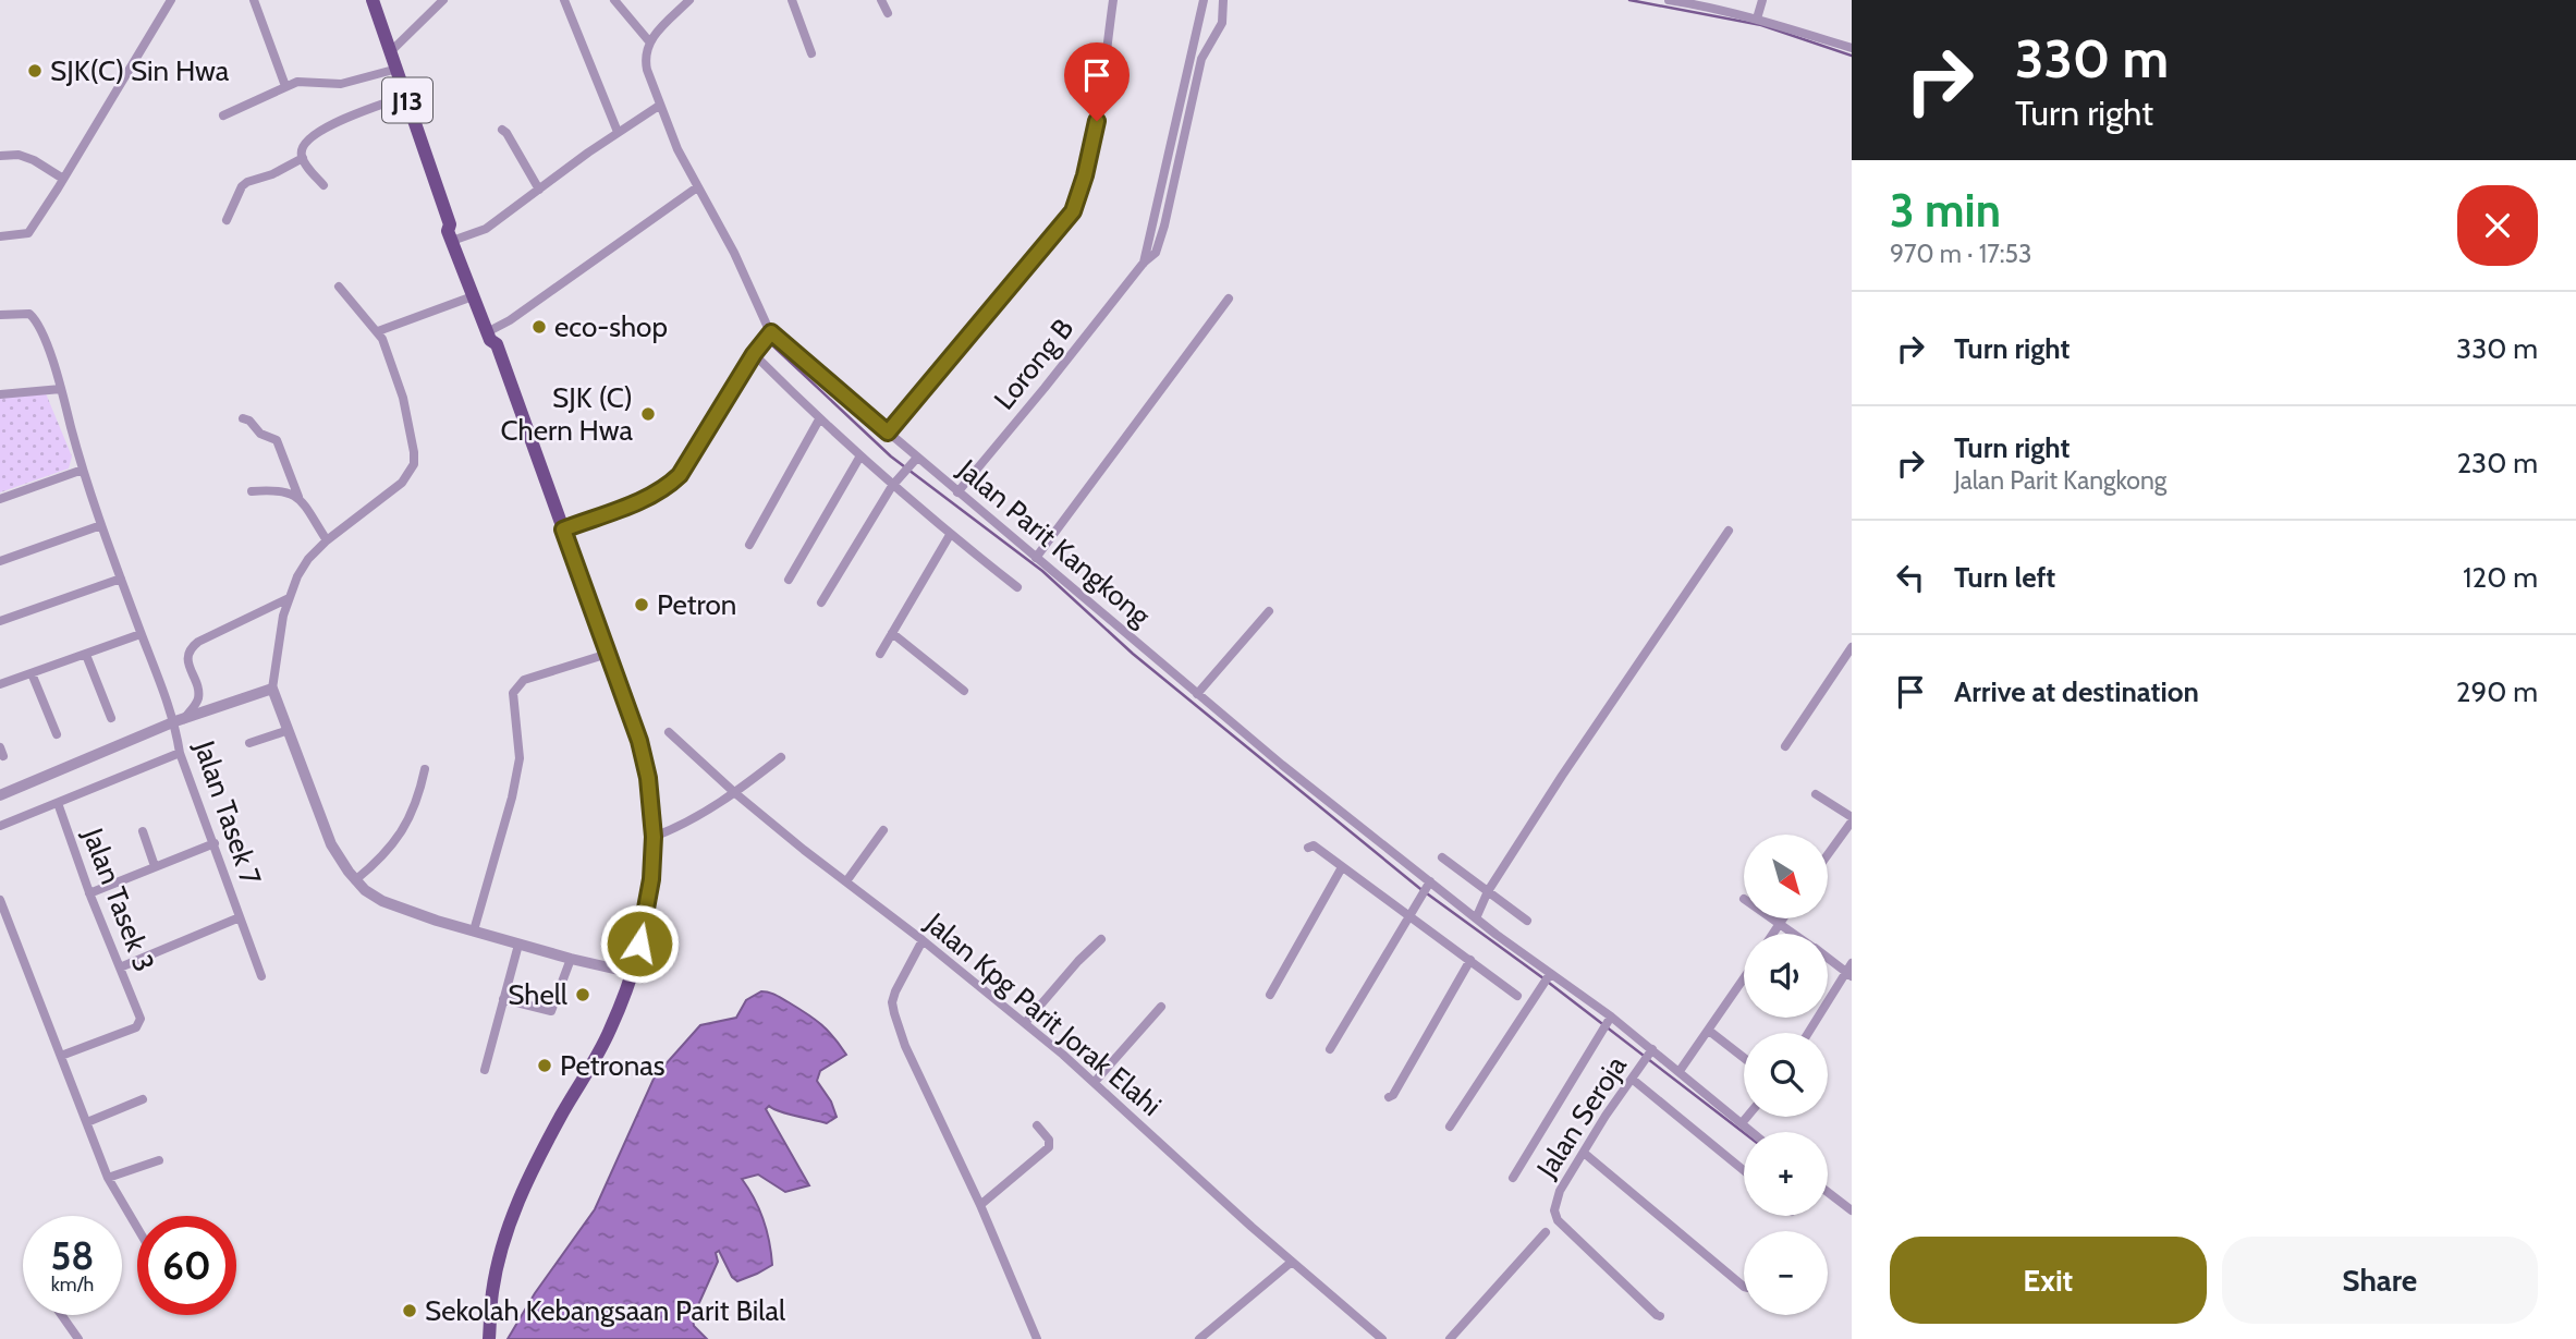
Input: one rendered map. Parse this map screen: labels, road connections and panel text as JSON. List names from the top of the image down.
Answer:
{
  "streets": {
    "main road": ["J13"],
    "street": [
      "Lorong B",
      "Jalan Parit Kangkong",
      "Jalan Tasek 7",
      "Jalan Tasek 3",
      "Jalan Kpg Parit Jorak Elahi",
      "Jalan Seroja"
    ]
  },
  "crossings": [
    ["Lorong B", "Jalan Parit Kangkong"],
    ["Jalan Parit Kangkong", "Jalan Seroja"]
  ],
  "places": [
    "SJK(C) Sin Hwa",
    "eco-shop",
    "SJK (C) Chern Hwa",
    "Petron",
    "Shell",
    "Petronas",
    "Sekolah Kebangsaan Parit Bilal"
  ],
  "north": "bottom right",
  "page": {
    "turn": ["330 m", "Turn right"],
    "heading": ["3 min", "970 m · 17:53"],
    "list": [
      {
        "name": "Turn right",
        "value": "330 m"
      },
      {
        "name": "Turn right",
        "note": "Jalan Parit Kangkong",
        "value": "230 m"
      },
      {
        "name": "Turn left",
        "value": "120 m"
      },
      {
        "name": "Arrive at destination",
        "value": "290 m"
      }
    ],
    "map_buttons": ["+", "−"],
    "speed": "58 km/h",
    "limit": "60",
    "buttons": ["Exit", "Share"]
  }
}
